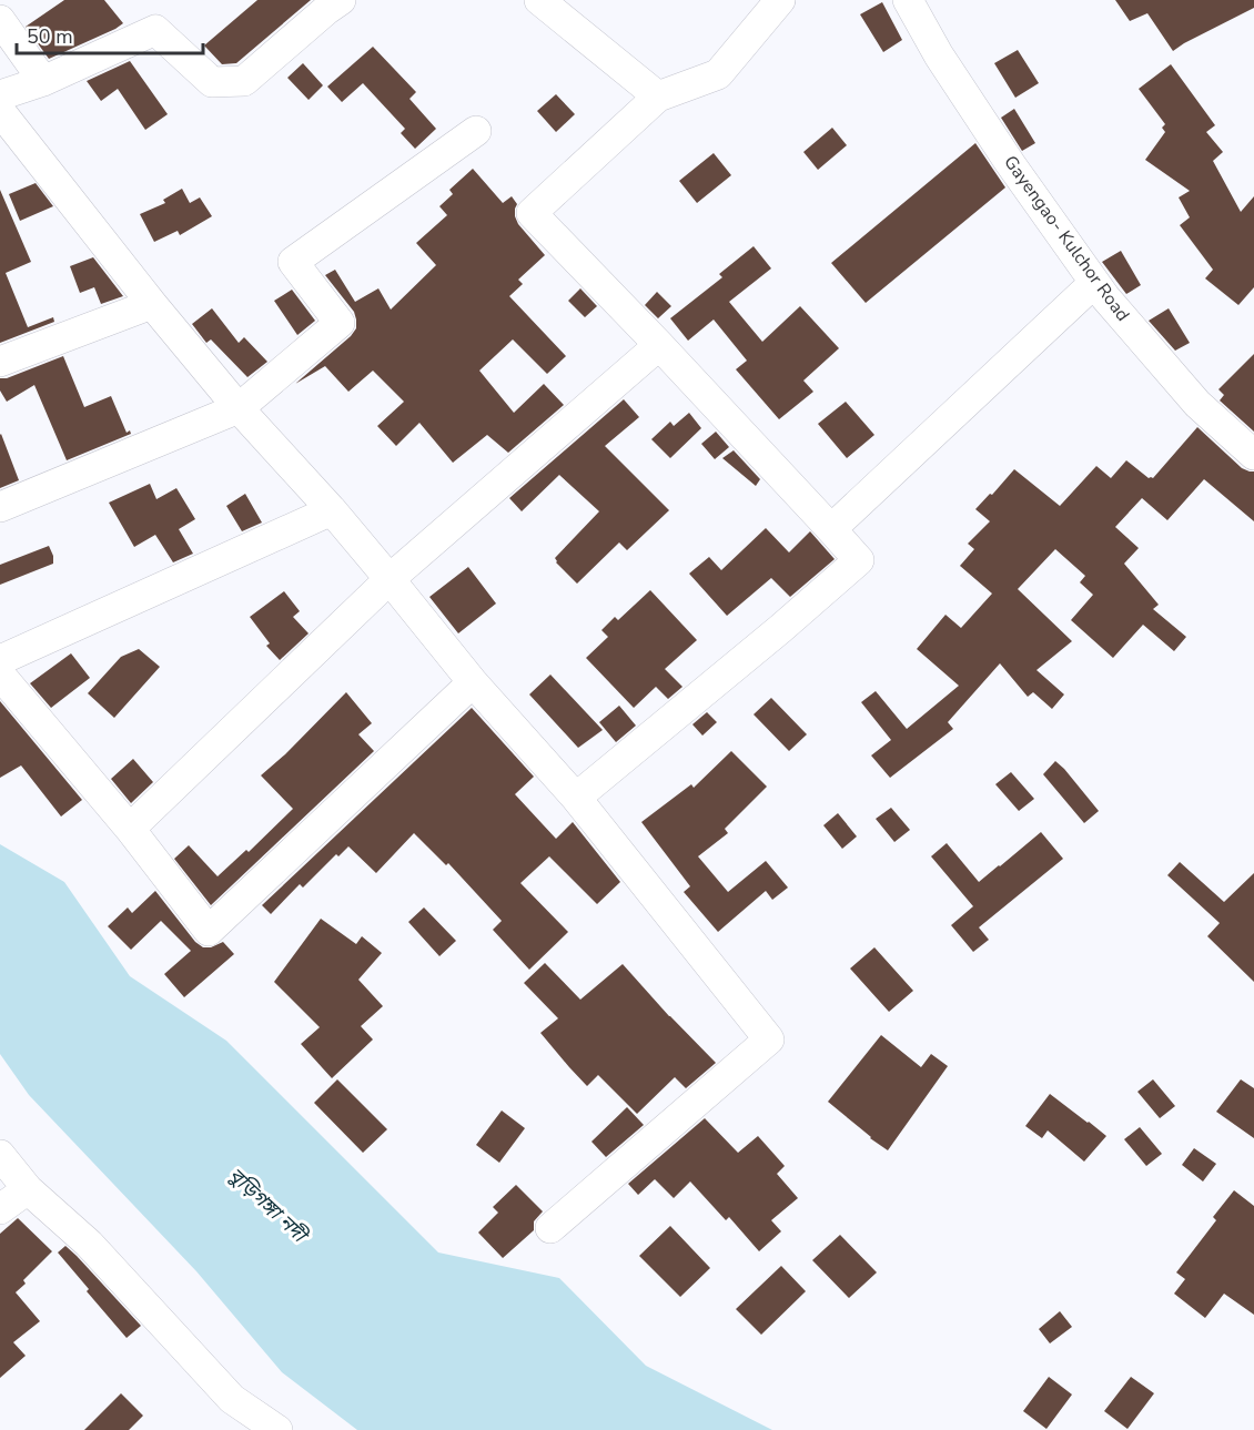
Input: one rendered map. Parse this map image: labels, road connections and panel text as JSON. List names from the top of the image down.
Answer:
{
  "streets": {
    "street": ["Gayengao- Kulchor Road"]
  },
  "water": ["বুড়িগঙ্গা নদী"],
  "scale_bar": "50 m"
}
